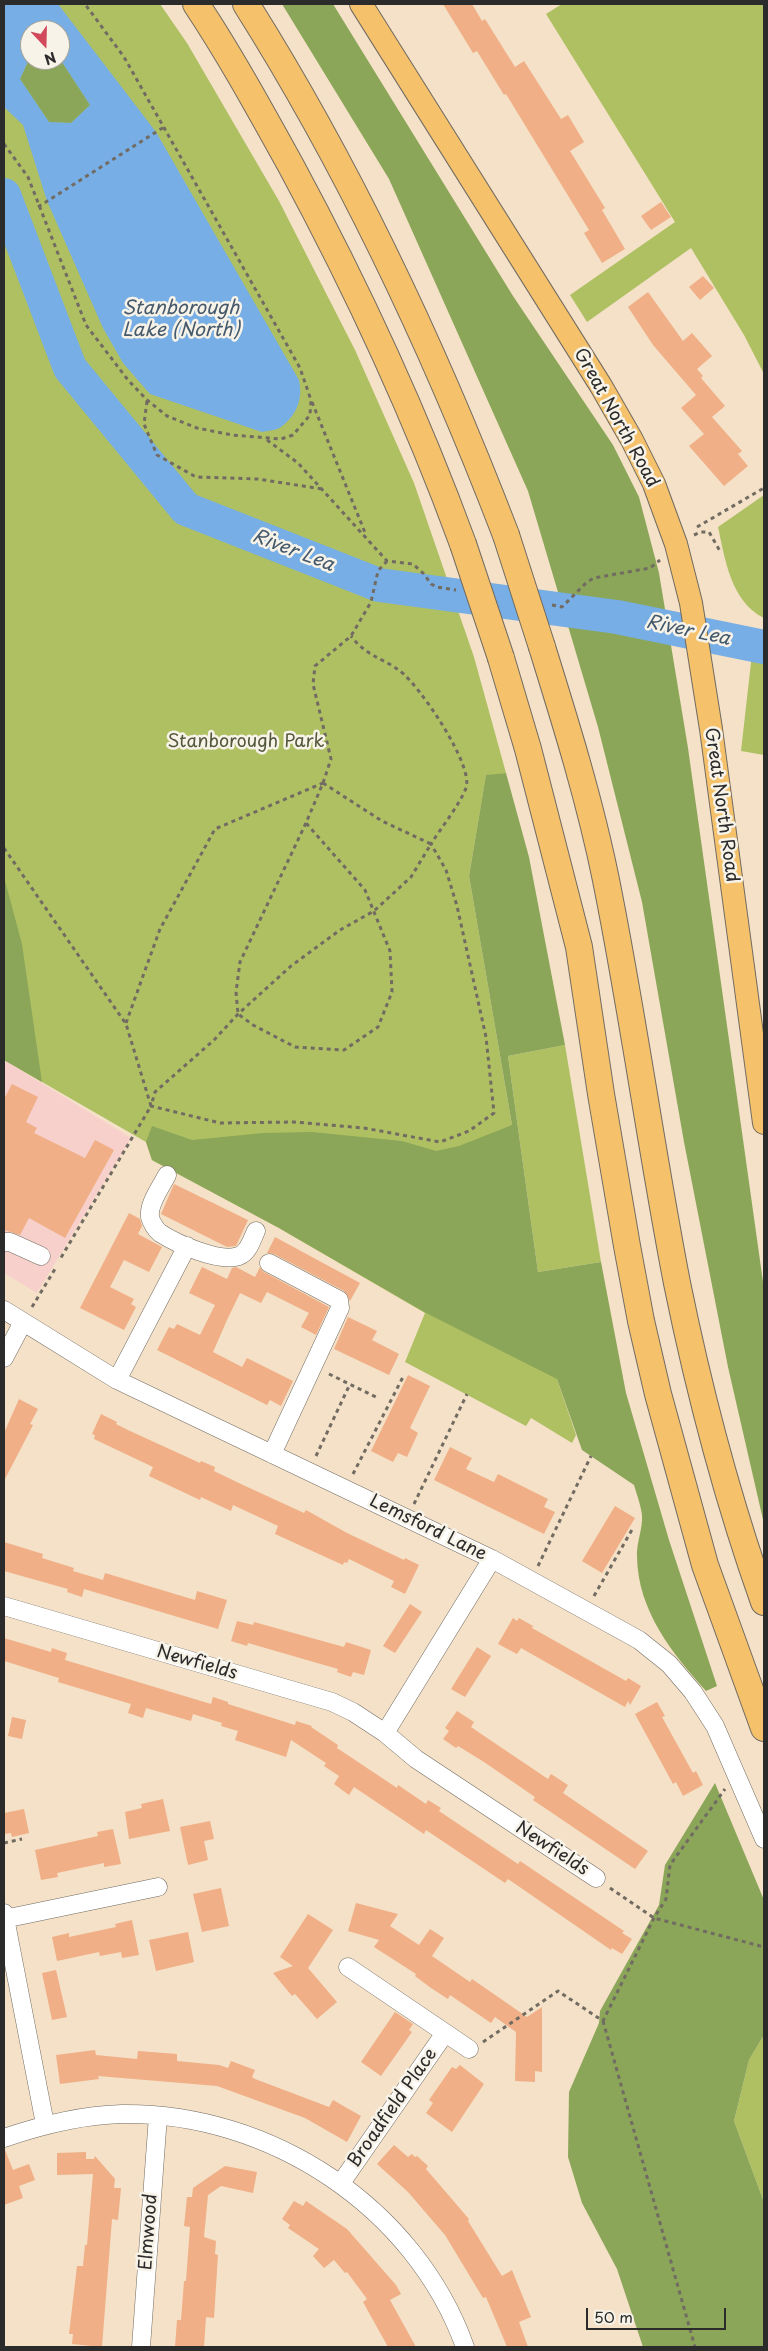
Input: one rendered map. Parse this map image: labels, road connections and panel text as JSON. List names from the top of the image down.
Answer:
{
  "streets": {
    "main road": ["Great North Road"],
    "street": [
      "Lemsford Lane",
      "Newfields",
      "Broadfield Place",
      "Elmwood"
    ]
  },
  "water": ["Stanborough Lake (North)", "River Lea"],
  "parks": ["Stanborough Park"],
  "scale_bar": "50 m",
  "north": "bottom"
}
